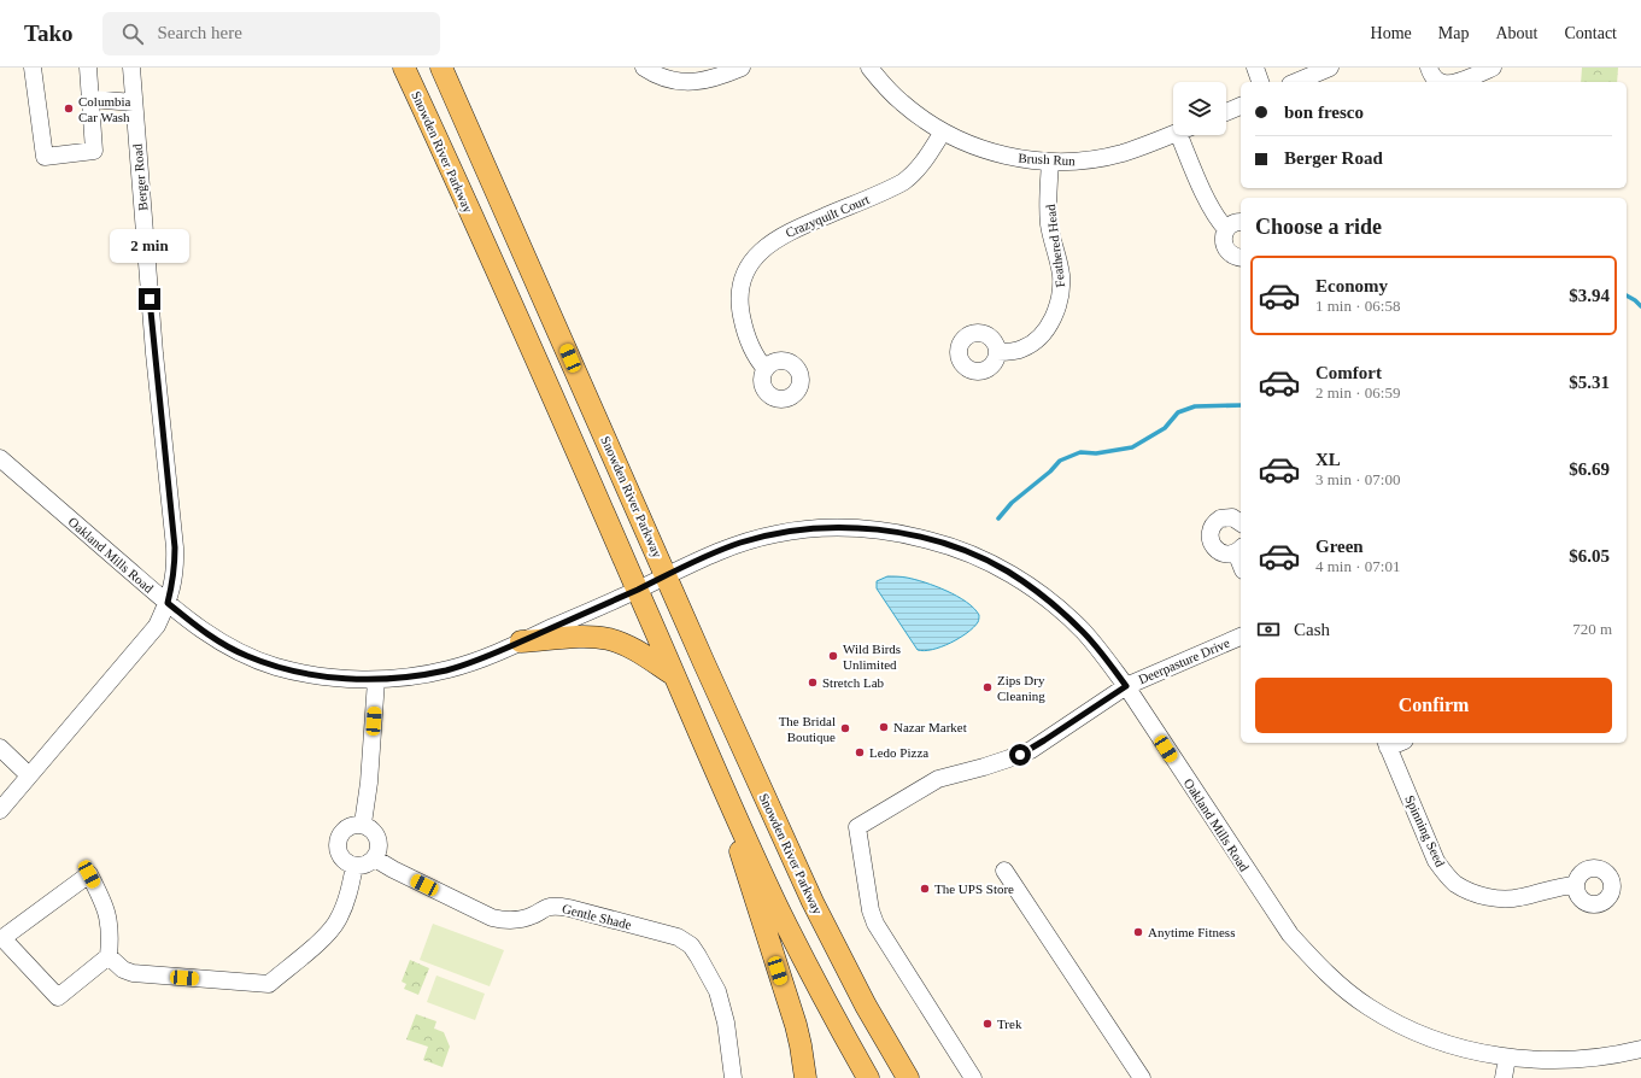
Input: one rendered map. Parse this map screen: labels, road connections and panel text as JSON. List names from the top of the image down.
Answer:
{
  "streets": {
    "main road": ["Snowden River Parkway"],
    "street": [
      "Brush Run",
      "Berger Road",
      "Crazyquilt Court",
      "Feathered Head",
      "Oakland Mills Road",
      "Deerpasture Drive",
      "Spinning Seed",
      "Gentle Shade"
    ]
  },
  "crossings": [
    ["Snowden River Parkway", "Oakland Mills Road"],
    ["Brush Run", "Crazyquilt Court"],
    ["Brush Run", "Feathered Head"],
    ["Berger Road", "Oakland Mills Road"],
    ["Oakland Mills Road", "Deerpasture Drive"]
  ],
  "places": [
    "Columbia Car Wash",
    "Wild Birds Unlimited",
    "Stretch Lab",
    "Zips Dry Cleaning",
    "Nazar Market",
    "The Bridal Boutique",
    "Ledo Pizza",
    "The UPS Store",
    "Anytime Fitness",
    "Trek"
  ],
  "page": {
    "header": "Tako",
    "search": "Search here",
    "nav": [
      "Home",
      "Map",
      "About",
      "Contact"
    ],
    "banner": ["bon fresco", "Berger Road"],
    "heading": "Choose a ride",
    "bubble": "2 min",
    "list": [
      {
        "name": "Economy",
        "note": "1 min · 06:58",
        "value": "$3.94"
      },
      {
        "name": "Comfort",
        "note": "2 min · 06:59",
        "value": "$5.31"
      },
      {
        "name": "XL",
        "note": "3 min · 07:00",
        "value": "$6.69"
      },
      {
        "name": "Green",
        "note": "4 min · 07:01",
        "value": "$6.05"
      }
    ],
    "pay": ["Cash", "720 m"],
    "buttons": "Confirm"
  }
}
